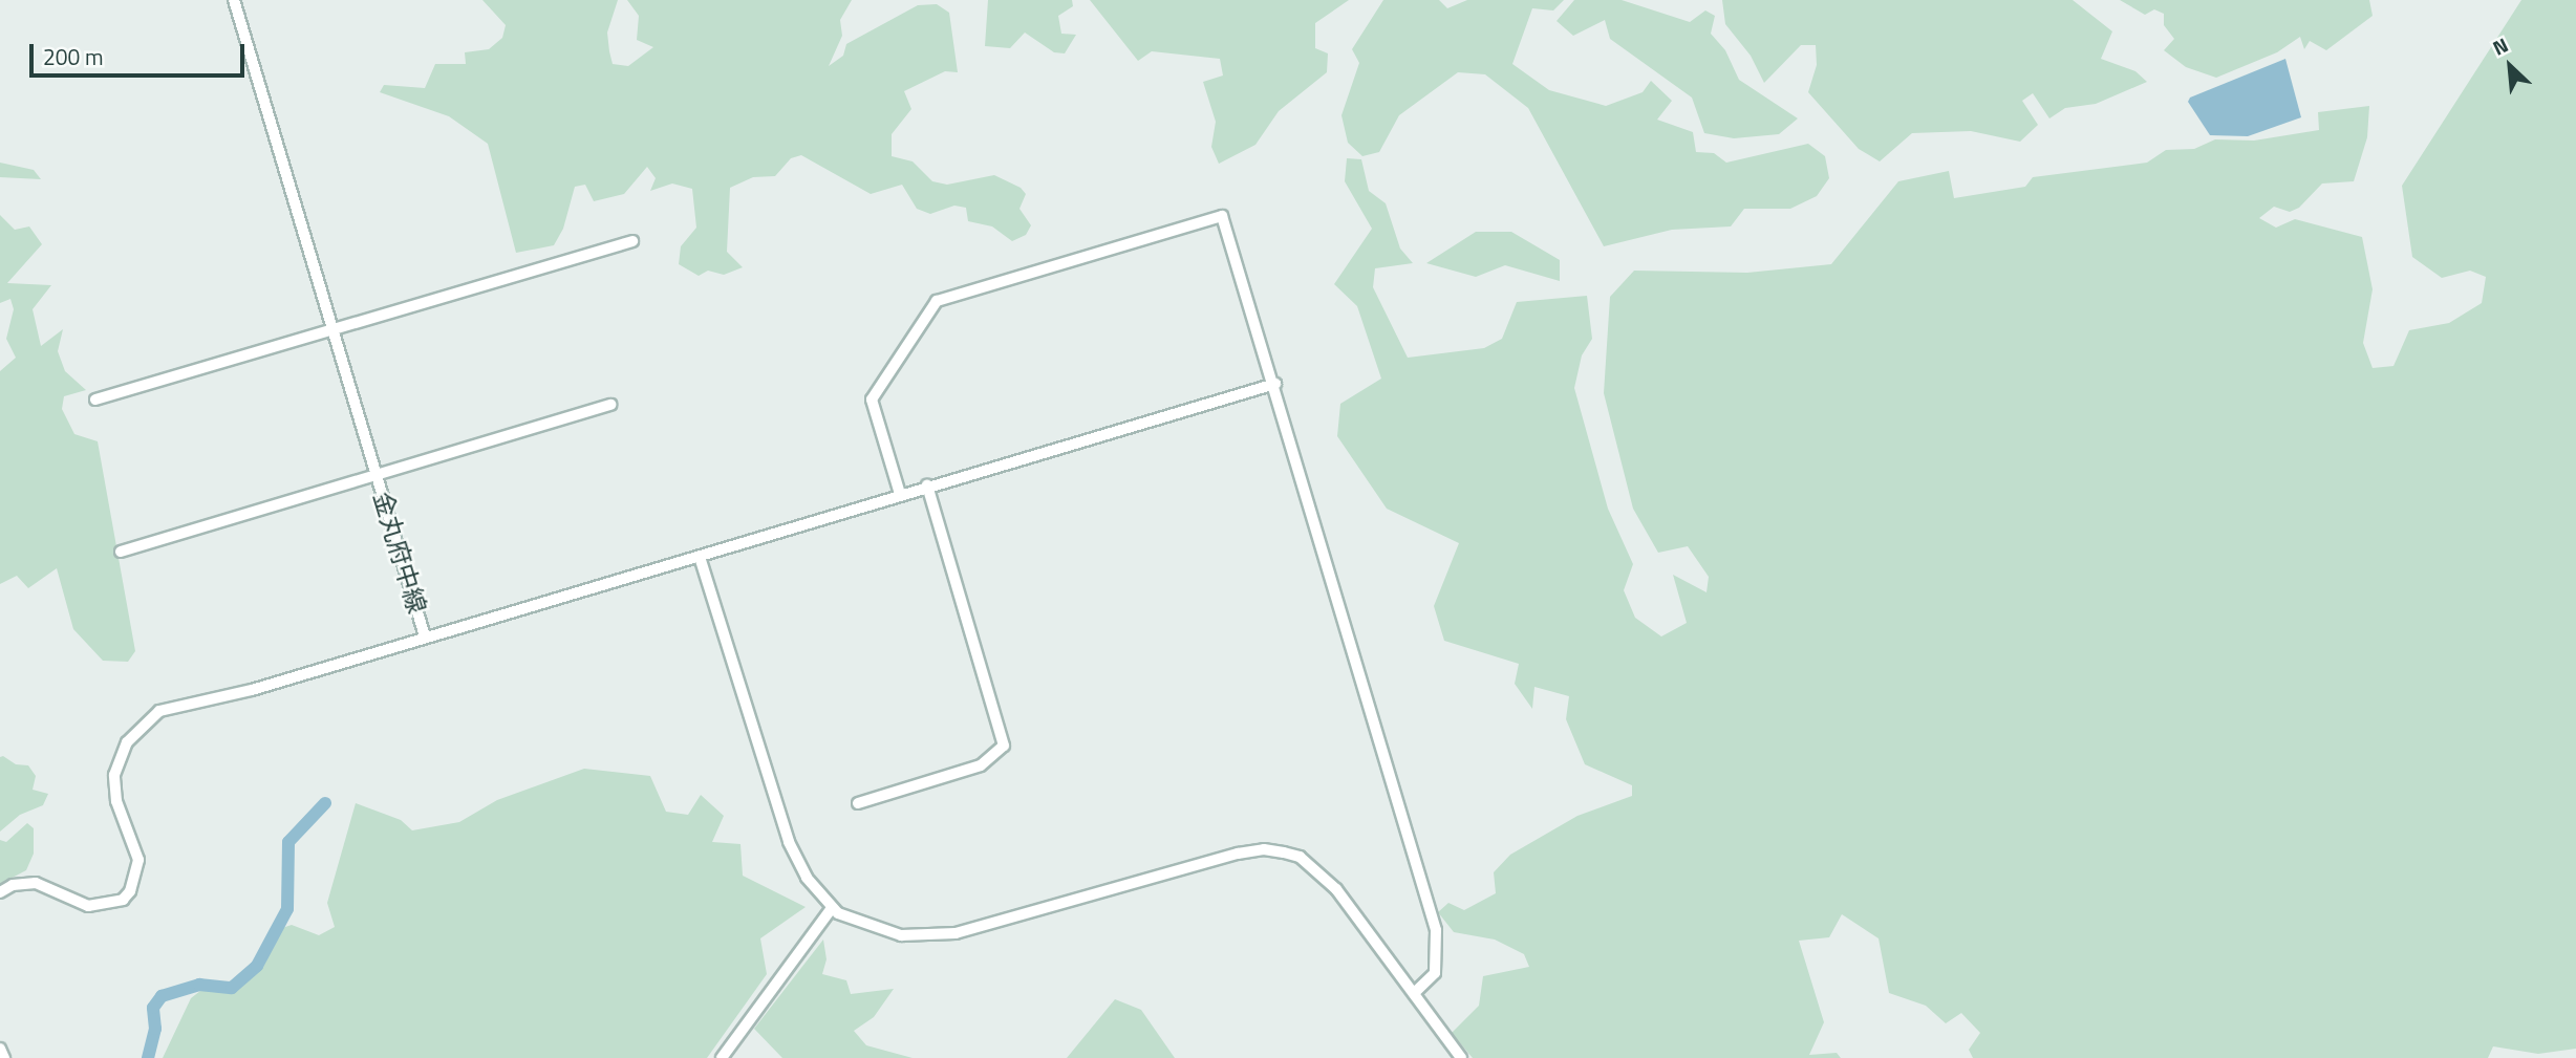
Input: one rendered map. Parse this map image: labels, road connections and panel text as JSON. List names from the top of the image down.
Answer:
{
  "streets": {
    "street": ["金丸府中線"]
  },
  "scale_bar": "200 m",
  "north": "top left"
}
